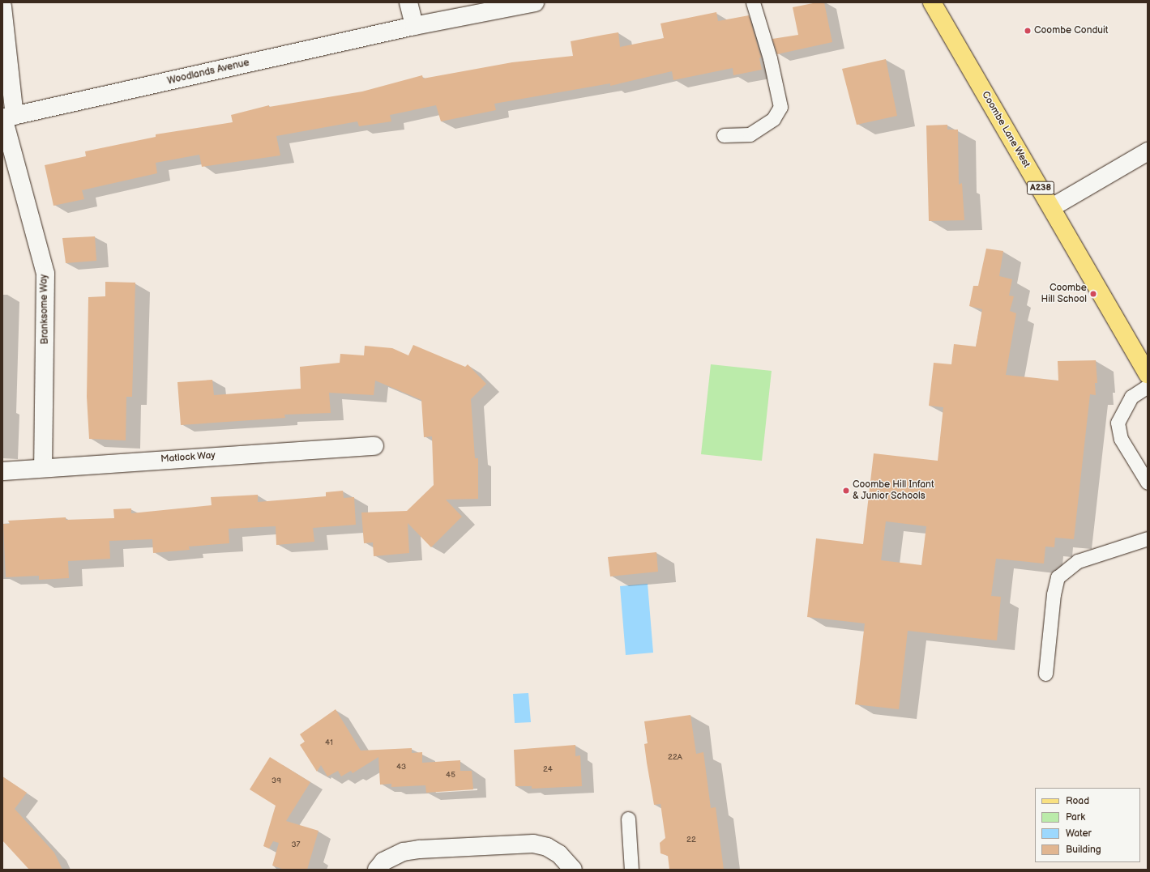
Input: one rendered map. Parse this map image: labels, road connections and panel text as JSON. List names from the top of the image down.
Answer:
{
  "streets": {
    "main road": ["Coombe Lane West", "A238"],
    "street": ["Woodlands Avenue", "Branksome Way", "Matlock Way"]
  },
  "crossings": [
    ["Woodlands Avenue", "Branksome Way"],
    ["Branksome Way", "Matlock Way"]
  ],
  "places": ["Coombe Conduit", "Coombe Hill School", "Coombe Hill Infant & Junior Schools"],
  "house_numbers": [
    "41",
    "22A",
    "43",
    "24",
    "45",
    "39",
    "22",
    "37"
  ],
  "legend": [
    "Road",
    "Park",
    "Water",
    "Building"
  ]
}
